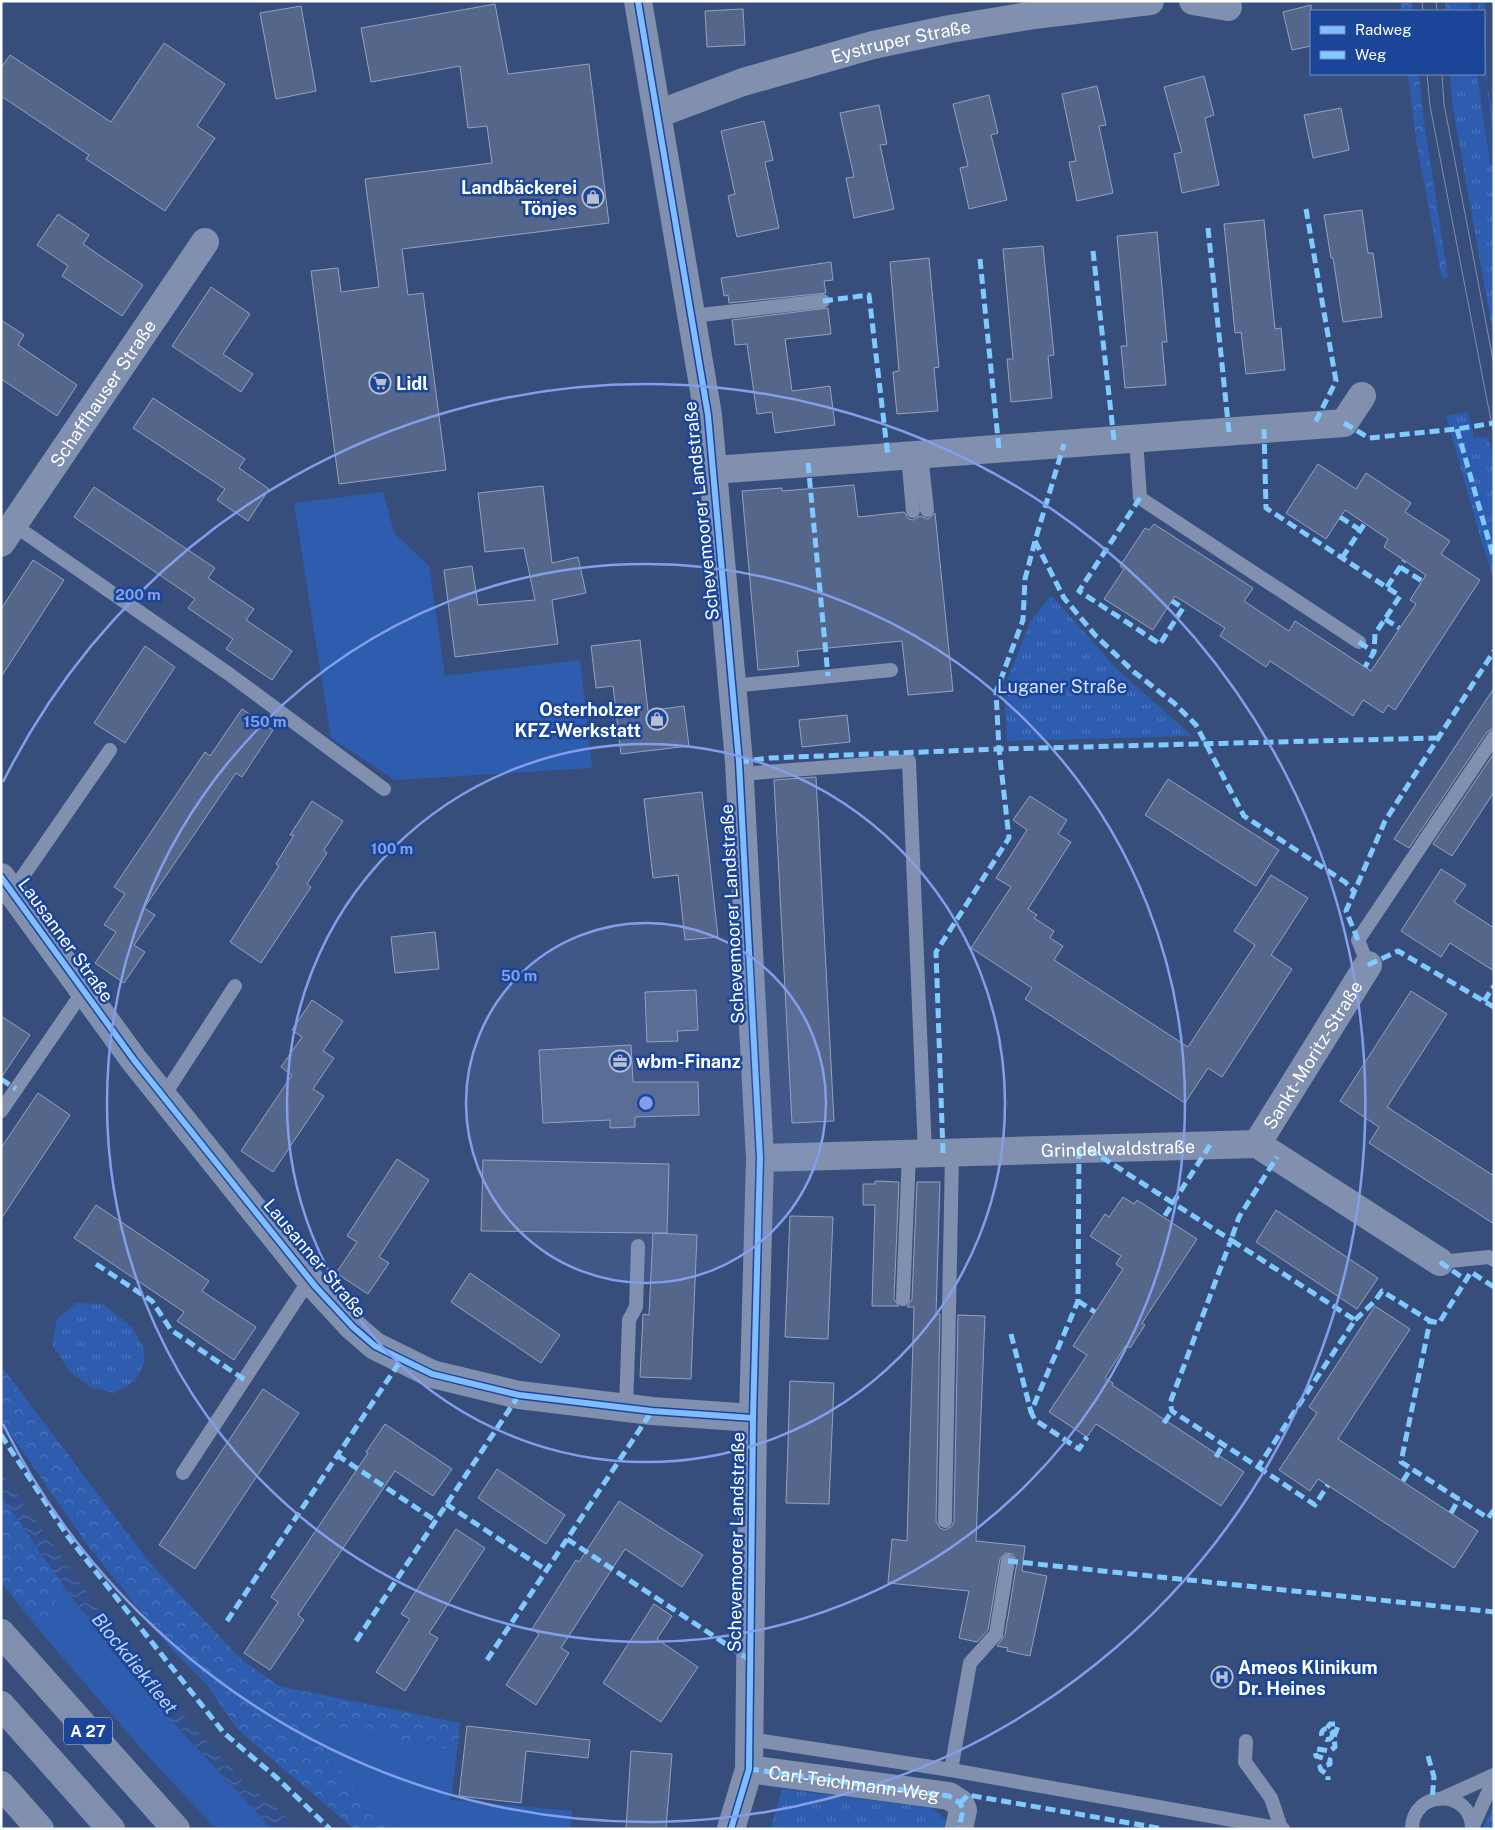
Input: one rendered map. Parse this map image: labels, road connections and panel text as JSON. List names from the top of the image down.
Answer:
{
  "streets": {
    "highway": ["A 27"],
    "street": [
      "Eystruper Straße",
      "Schaffhauser Straße",
      "Schevemoorer Landstraße",
      "Lausanner Straße",
      "Sankt-Moritz-Straße",
      "Grindelwaldstraße",
      "Carl-Teichmann-Weg"
    ]
  },
  "crossings": [
    ["Eystruper Straße", "Schevemoorer Landstraße"],
    ["Schevemoorer Landstraße", "Lausanner Straße"],
    ["Schevemoorer Landstraße", "Grindelwaldstraße"],
    ["Schevemoorer Landstraße", "Carl-Teichmann-Weg"],
    ["Sankt-Moritz-Straße", "Grindelwaldstraße"]
  ],
  "water": ["Blockdiekfleet"],
  "parks": ["Luganer Straße"],
  "places": {
    "shop": ["Landbäckerei Tönjes", "Osterholzer KFZ-Werkstatt"],
    "supermarket": ["Lidl"],
    "office": ["wbm-Finanz"],
    "hospital": ["Ameos Klinikum Dr. Heines"]
  },
  "legend": ["Radweg", "Weg"],
  "rings": [
    "200 m",
    "150 m",
    "100 m",
    "50 m"
  ]
}
